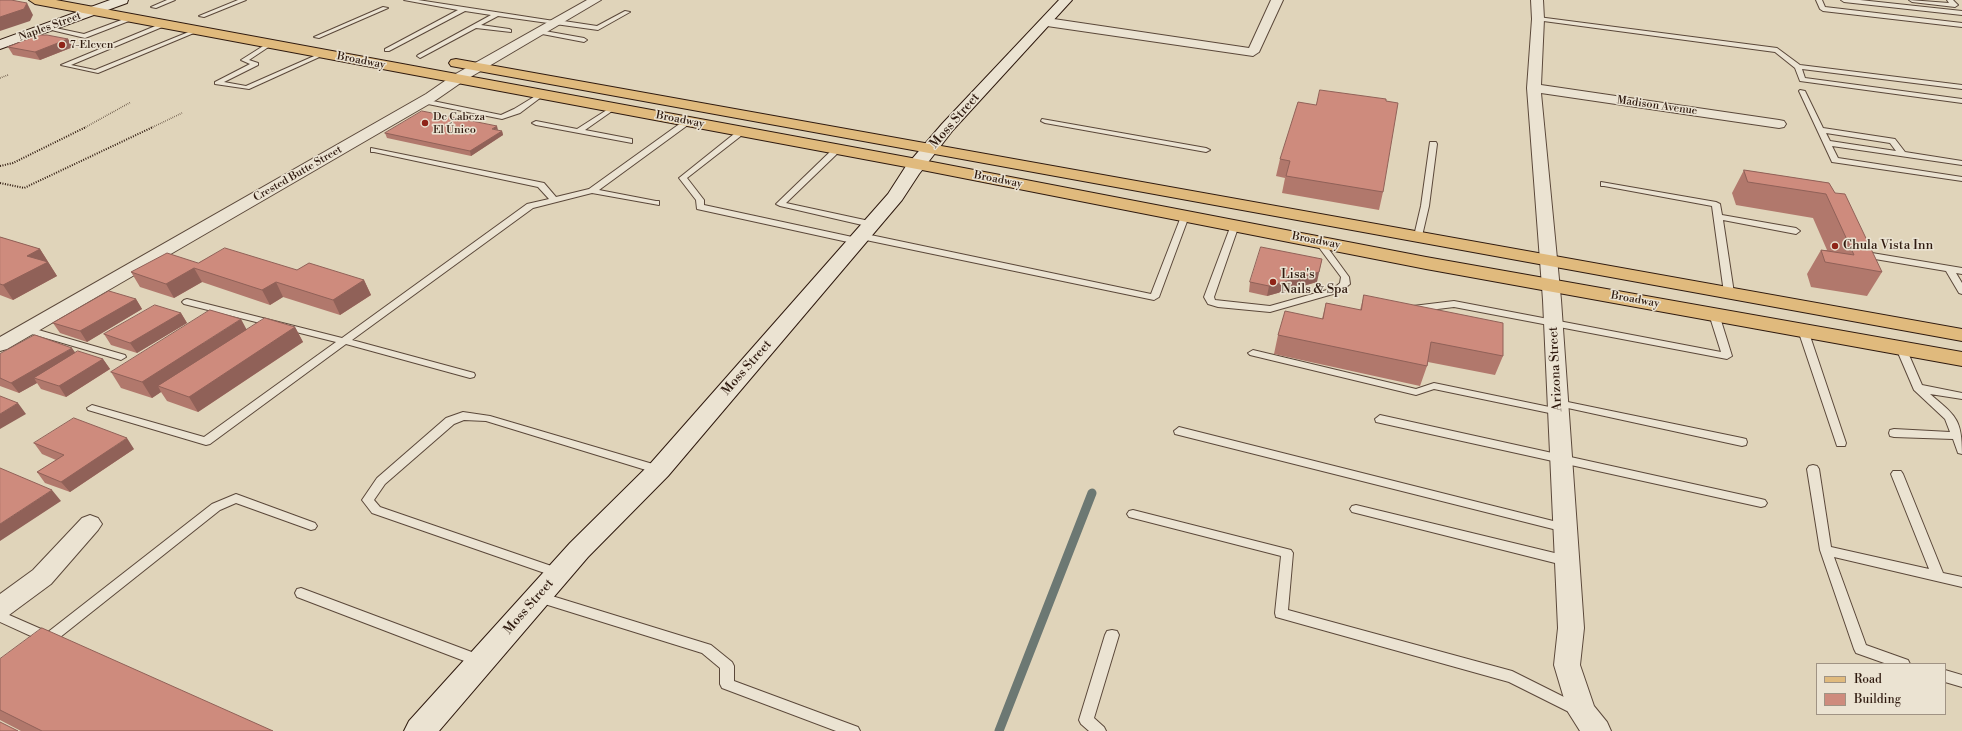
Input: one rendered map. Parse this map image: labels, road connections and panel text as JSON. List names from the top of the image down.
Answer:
{
  "streets": {
    "main road": ["Broadway"],
    "street": [
      "Naples Street",
      "Madison Avenue",
      "Moss Street",
      "Crested Butte Street",
      "Arizona Street"
    ]
  },
  "crossings": [
    ["Naples Street", "Broadway"],
    ["Broadway", "Moss Street"],
    ["Broadway", "Crested Butte Street"],
    ["Broadway", "Arizona Street"],
    ["Madison Avenue", "Arizona Street"]
  ],
  "places": [
    "7-Eleven",
    "De Cabeza El Único",
    "Chula Vista Inn",
    "Lisa's Nails & Spa"
  ],
  "legend": ["Road", "Building"]
}
